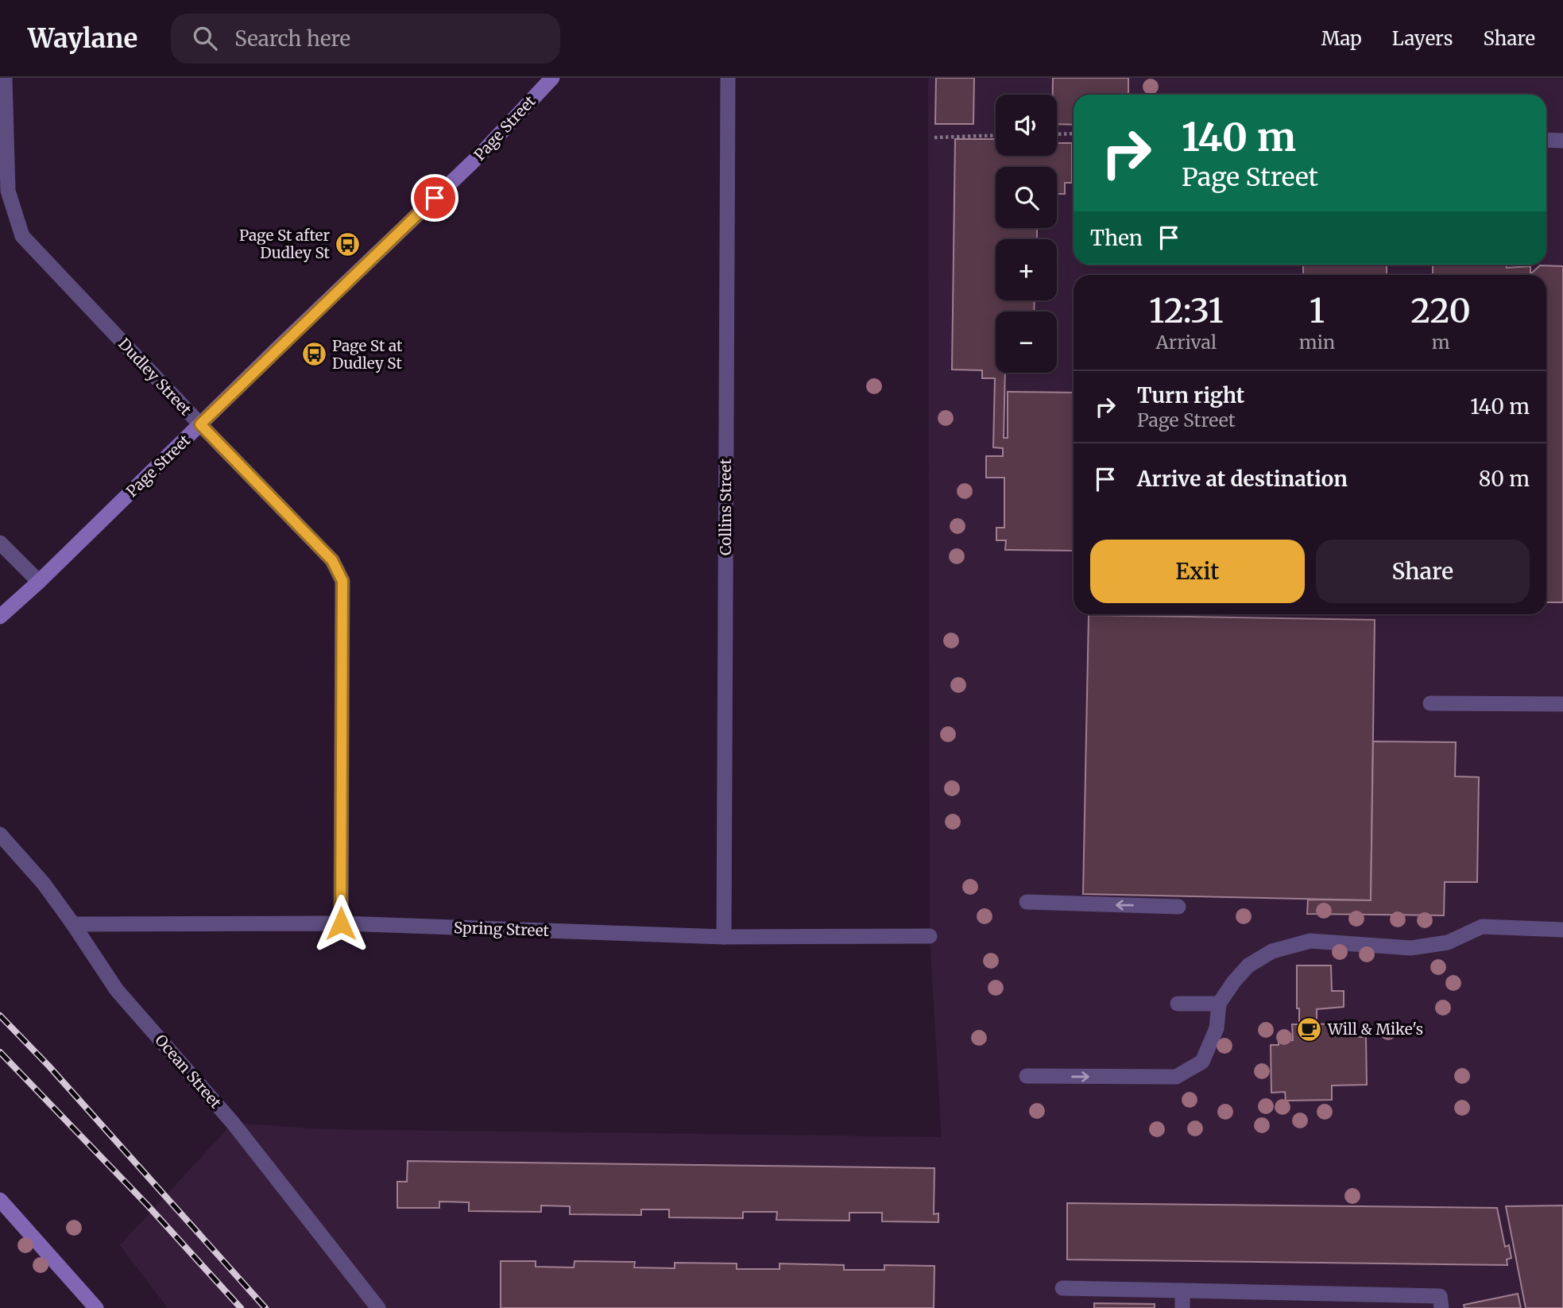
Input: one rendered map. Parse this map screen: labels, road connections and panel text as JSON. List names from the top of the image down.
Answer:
{
  "streets": {
    "main road": ["Page Street"],
    "street": [
      "Dudley Street",
      "Collins Street",
      "Spring Street",
      "Ocean Street"
    ]
  },
  "crossings": [
    ["Page Street", "Dudley Street"],
    ["Dudley Street", "Spring Street"],
    ["Collins Street", "Spring Street"],
    ["Spring Street", "Ocean Street"]
  ],
  "places": {
    "bus stop": ["Page St after Dudley St", "Page St at Dudley St"],
    "cafe": ["Will & Mike's"]
  },
  "page": {
    "header": "Waylane",
    "search": "Search here",
    "nav": ["Map", "Layers", "Share"],
    "map_buttons": ["+", "−"],
    "turn": ["140 m", "Page Street"],
    "then": "Then",
    "eta": [
      "12:31",
      "Arrival",
      "1",
      "min",
      "220",
      "m"
    ],
    "list": [
      {
        "name": "Turn right",
        "note": "Page Street",
        "value": "140 m"
      },
      {
        "name": "Arrive at destination",
        "value": "80 m"
      }
    ],
    "buttons": ["Exit", "Share"]
  }
}
